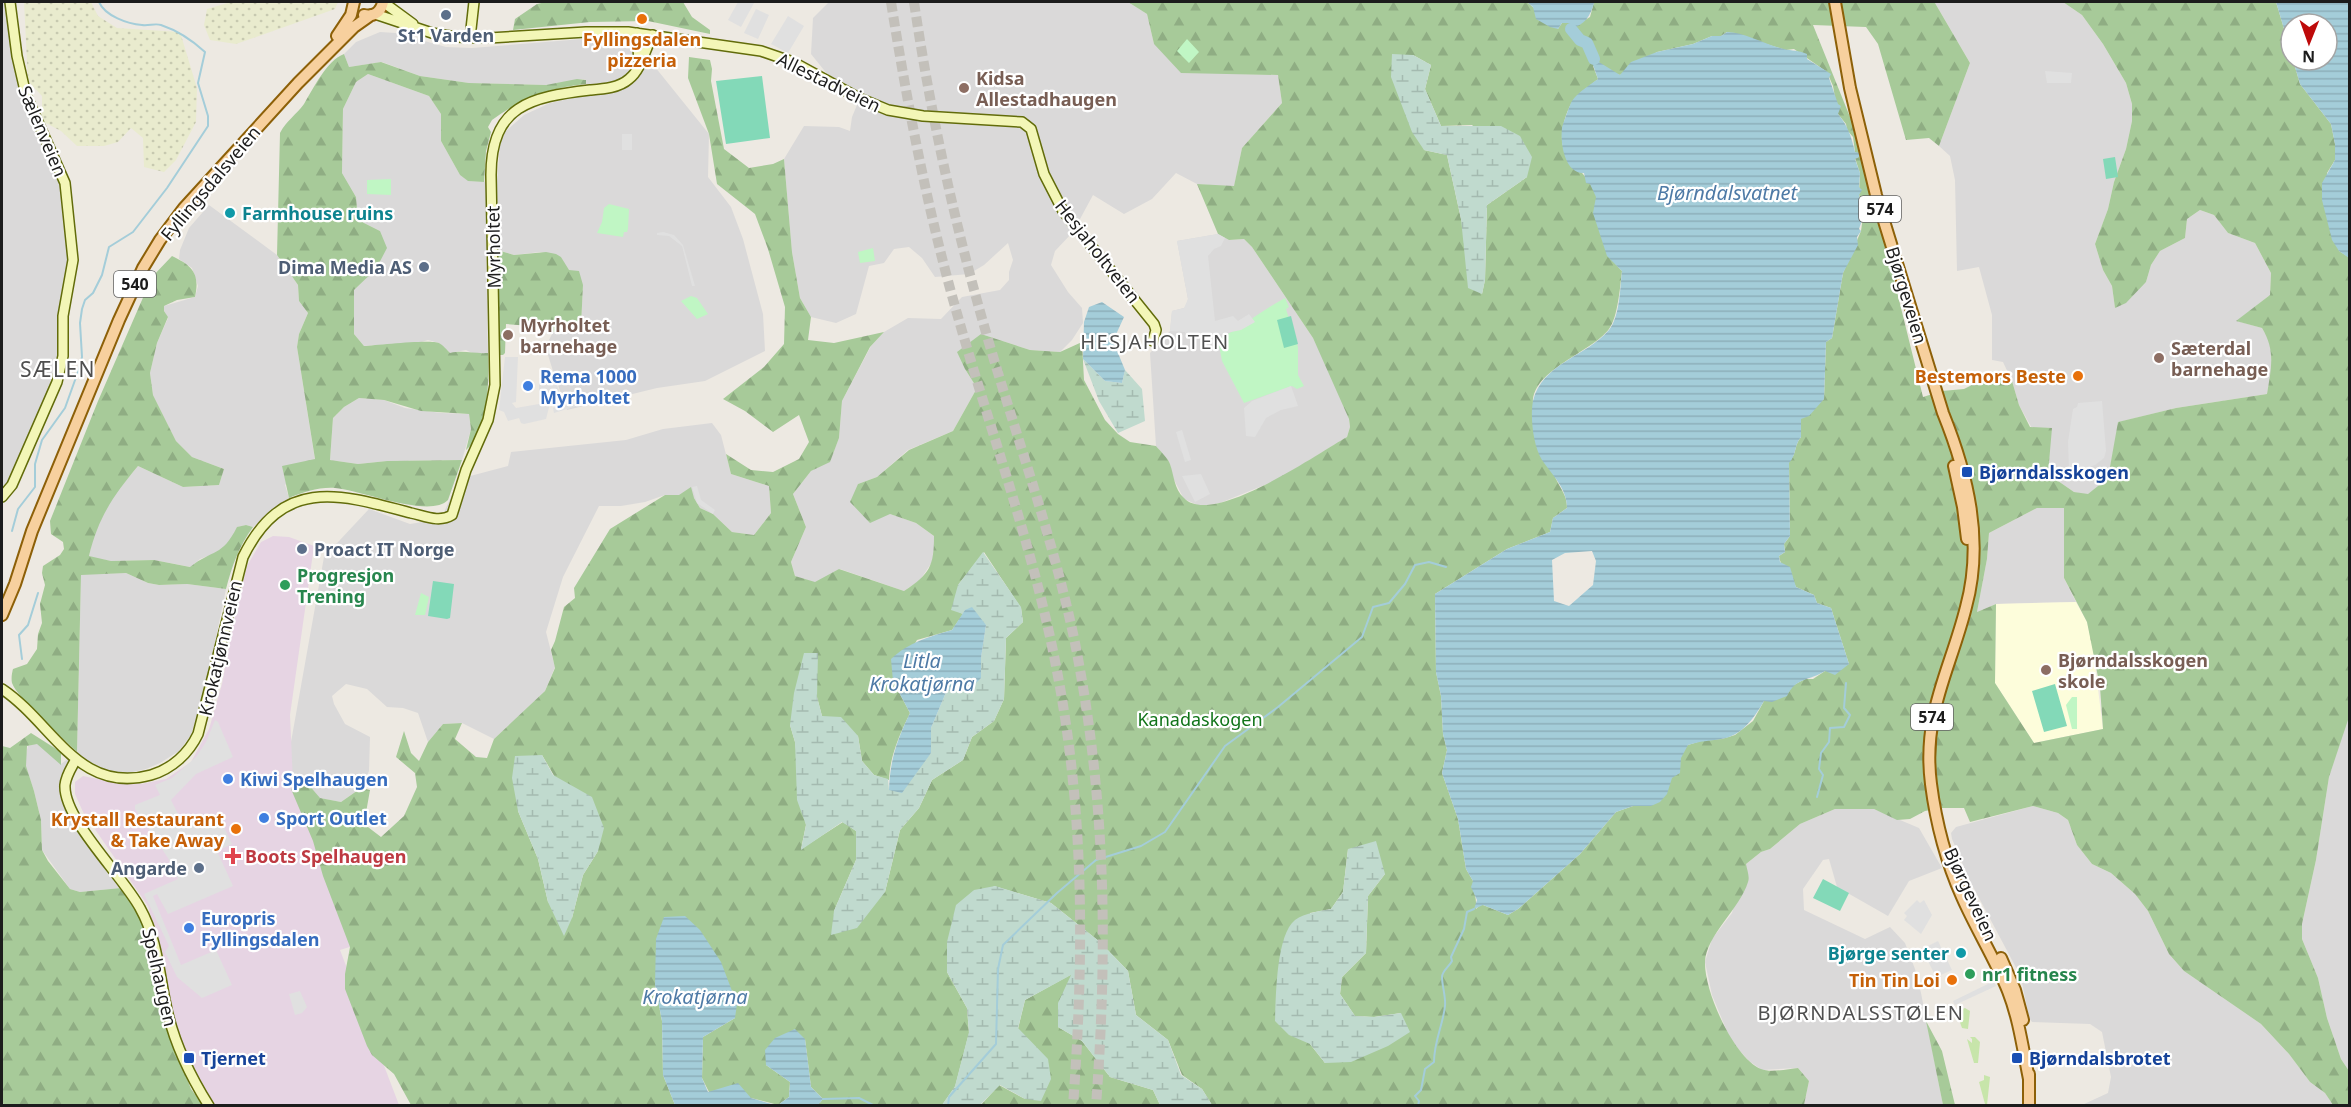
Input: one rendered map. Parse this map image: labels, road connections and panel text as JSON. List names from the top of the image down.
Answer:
{
  "streets": {
    "main road": [
      "Allestadveien",
      "Sælenveien",
      "Fyllingsdalsveien",
      "574",
      "Myrholtet",
      "Hesjaholtveien",
      "540",
      "Bjørgeveien",
      "Krokatjønnveien",
      "Spelhaugen"
    ]
  },
  "crossings": [
    ["Allestadveien", "Hesjaholtveien"],
    ["Fyllingsdalsveien", "540"],
    ["Myrholtet", "Krokatjønnveien"],
    ["Krokatjønnveien", "Spelhaugen"]
  ],
  "districts": ["HESJAHOLTEN", "SÆLEN", "BJØRNDALSSTØLEN"],
  "water": ["Bjørndalsvatnet", "Litla Krokatjørna", "Krokatjørna"],
  "parks": ["Kanadaskogen"],
  "places": {
    "other": [
      "St1 Varden",
      "Fyllingsdalen pizzeria",
      "Kidsa Allestadhaugen",
      "Farmhouse ruins",
      "Dima Media AS",
      "Myrholtet barnehage",
      "Sæterdal barnehage",
      "Bestemors Beste",
      "Rema 1000 Myrholtet",
      "Proact IT Norge",
      "Progresjon Trening",
      "Bjørndalsskogen skole",
      "Kiwi Spelhaugen",
      "Sport Outlet",
      "Krystall Restaurant & Take Away",
      "Angarde",
      "Europris Fyllingsdalen",
      "Bjørge senter",
      "nr1 fitness",
      "Tin Tin Loi"
    ],
    "transit": ["Bjørndalsskogen", "Tjernet", "Bjørndalsbrotet"],
    "health": ["Boots Spelhaugen"]
  },
  "north": "bottom"
}
